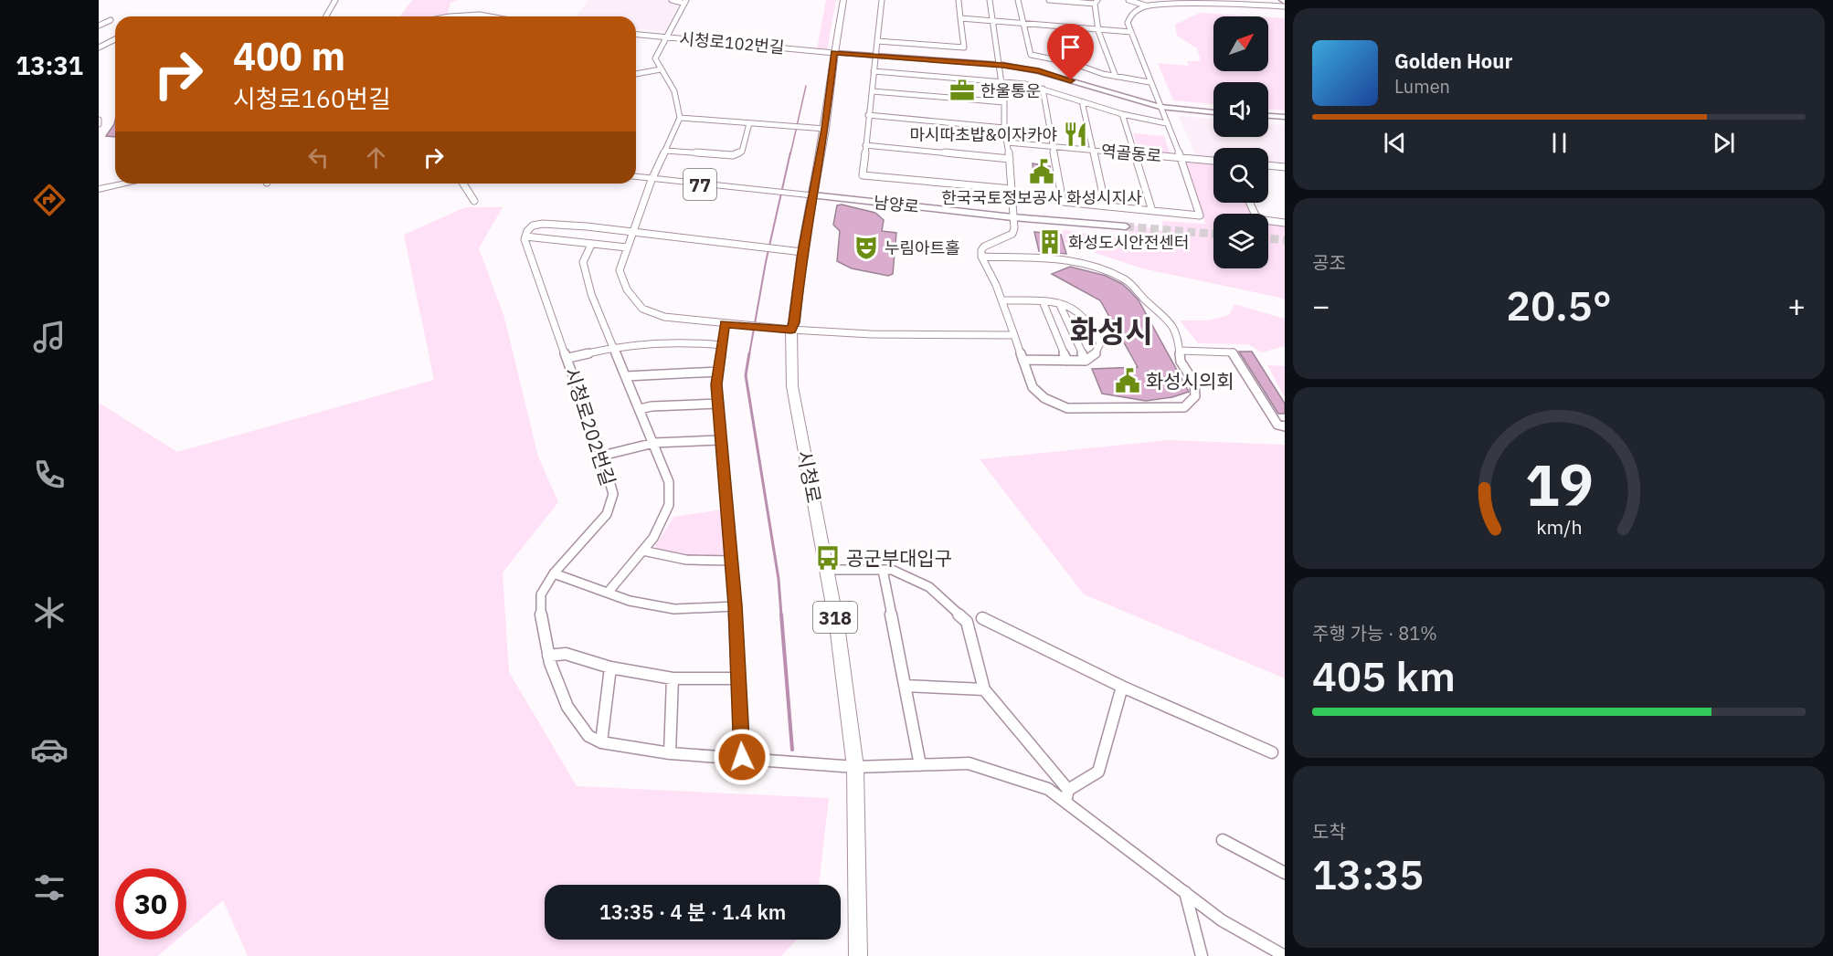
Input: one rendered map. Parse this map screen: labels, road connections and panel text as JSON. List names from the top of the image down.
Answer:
{
  "streets": {
    "main road": [
      "77",
      "남양로",
      "시청로",
      "318"
    ],
    "street": ["시청로102번길", "역골동로", "시청로202번길"]
  },
  "crossings": [
    ["시청로102번길", "시청로"],
    ["77", "남양로"],
    ["남양로", "시청로"]
  ],
  "districts": ["화성시"],
  "places": {
    "office": ["한울통운"],
    "restaurant": ["마시따초밥&이자카야"],
    "public building": ["한국국토정보공사 화성시지사", "화성시의회"],
    "building": ["화성도시안전센터"],
    "theatre": ["누림아트홀"],
    "bus stop": ["공군부대입구"]
  },
  "north": "top right",
  "page": {
    "tabs": "13:31",
    "turn": ["400 m", "시청로160번길"],
    "song": ["Golden Hour", "Lumen"],
    "tile": [
      "공조",
      ["주행 가능 · 81%", "405 km"],
      ["도착", "13:35"]
    ],
    "heat": ["−", "20.5°", "+"],
    "limit": "30",
    "trip": "13:35 · 4 분 · 1.4 km",
    "gauge": ["19", "km/h"]
  }
}
